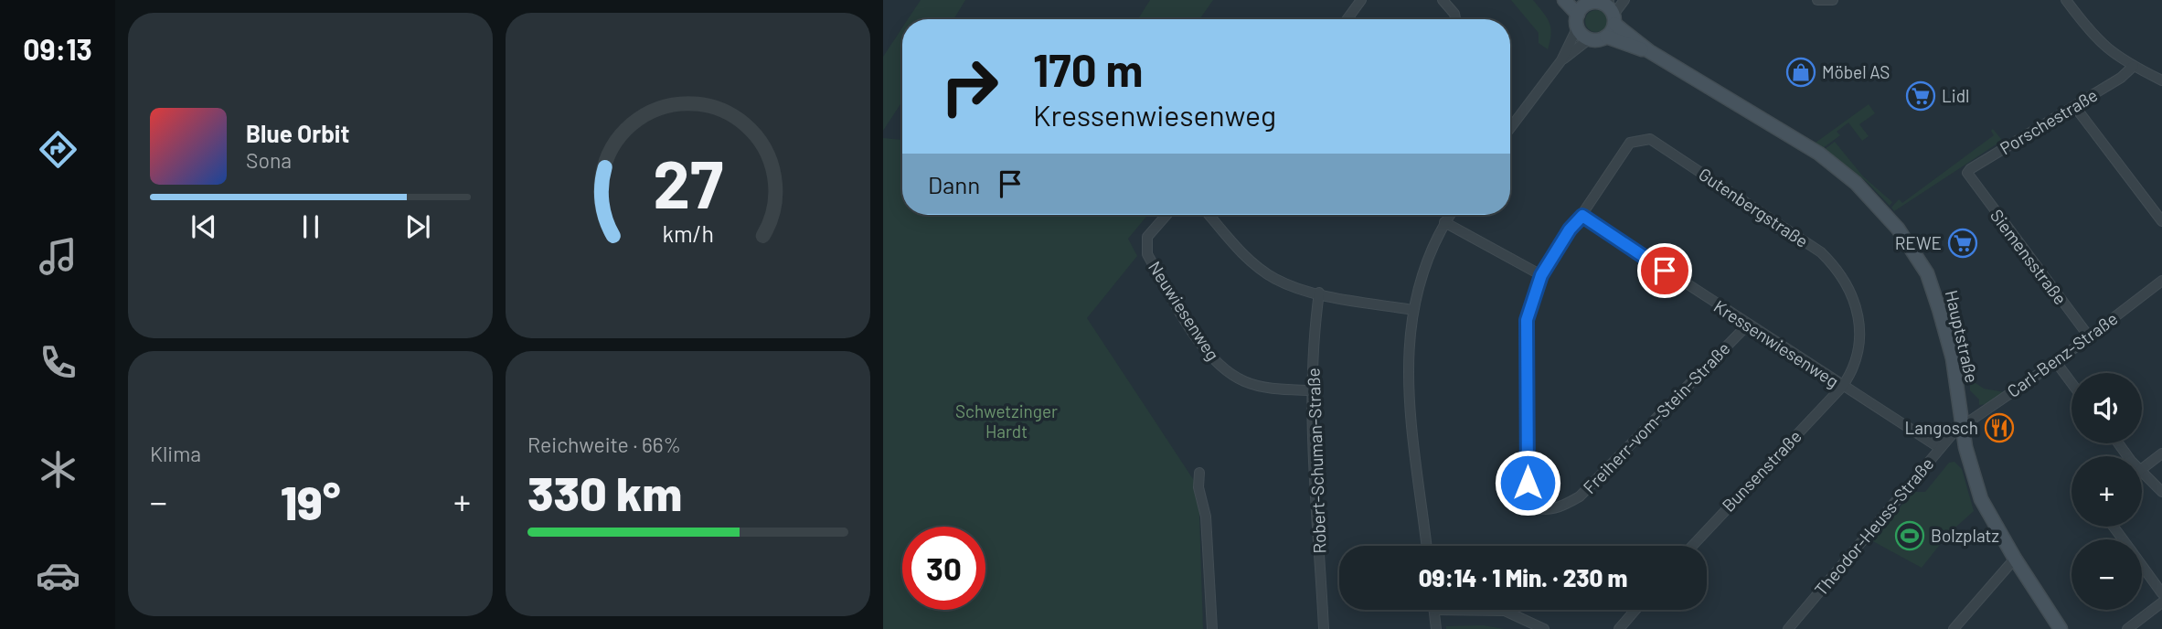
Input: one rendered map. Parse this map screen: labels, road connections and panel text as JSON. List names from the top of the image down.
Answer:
{
  "streets": {
    "street": [
      "Porschestraße",
      "Gutenbergstraße",
      "Siemensstraße",
      "Neuwiesenweg",
      "Hauptstraße",
      "Kressenwiesenweg",
      "Carl-Benz-Straße",
      "Freiherr-vom-Stein-Straße",
      "Robert-Schuman-Straße",
      "Bunsenstraße",
      "Theodor-Heuss-Straße"
    ]
  },
  "crossings": [
    ["Porschestraße", "Siemensstraße"],
    ["Gutenbergstraße", "Kressenwiesenweg"],
    ["Gutenbergstraße", "Freiherr-vom-Stein-Straße"],
    ["Gutenbergstraße", "Bunsenstraße"],
    ["Siemensstraße", "Carl-Benz-Straße"],
    ["Neuwiesenweg", "Robert-Schuman-Straße"],
    ["Hauptstraße", "Carl-Benz-Straße"],
    ["Hauptstraße", "Theodor-Heuss-Straße"],
    ["Kressenwiesenweg", "Freiherr-vom-Stein-Straße"],
    ["Kressenwiesenweg", "Bunsenstraße"],
    ["Kressenwiesenweg", "Theodor-Heuss-Straße"],
    ["Carl-Benz-Straße", "Theodor-Heuss-Straße"]
  ],
  "parks": ["Schwetzinger Hardt"],
  "places": {
    "shop": ["Möbel AS"],
    "supermarket": ["Lidl", "REWE"],
    "restaurant": ["Langosch"],
    "sports": ["Bolzplatz"]
  },
  "page": {
    "tabs": "09:13",
    "turn": ["170 m", "Kressenwiesenweg"],
    "song": ["Blue Orbit", "Sona"],
    "then": "Dann",
    "tile": [
      "Klima",
      ["Reichweite · 66%", "330 km"]
    ],
    "map_buttons": ["+", "−"],
    "heat": ["−", "19°", "+"],
    "limit": "30",
    "trip": "09:14 · 1 Min. · 230 m",
    "gauge": ["27", "km/h"]
  }
}
